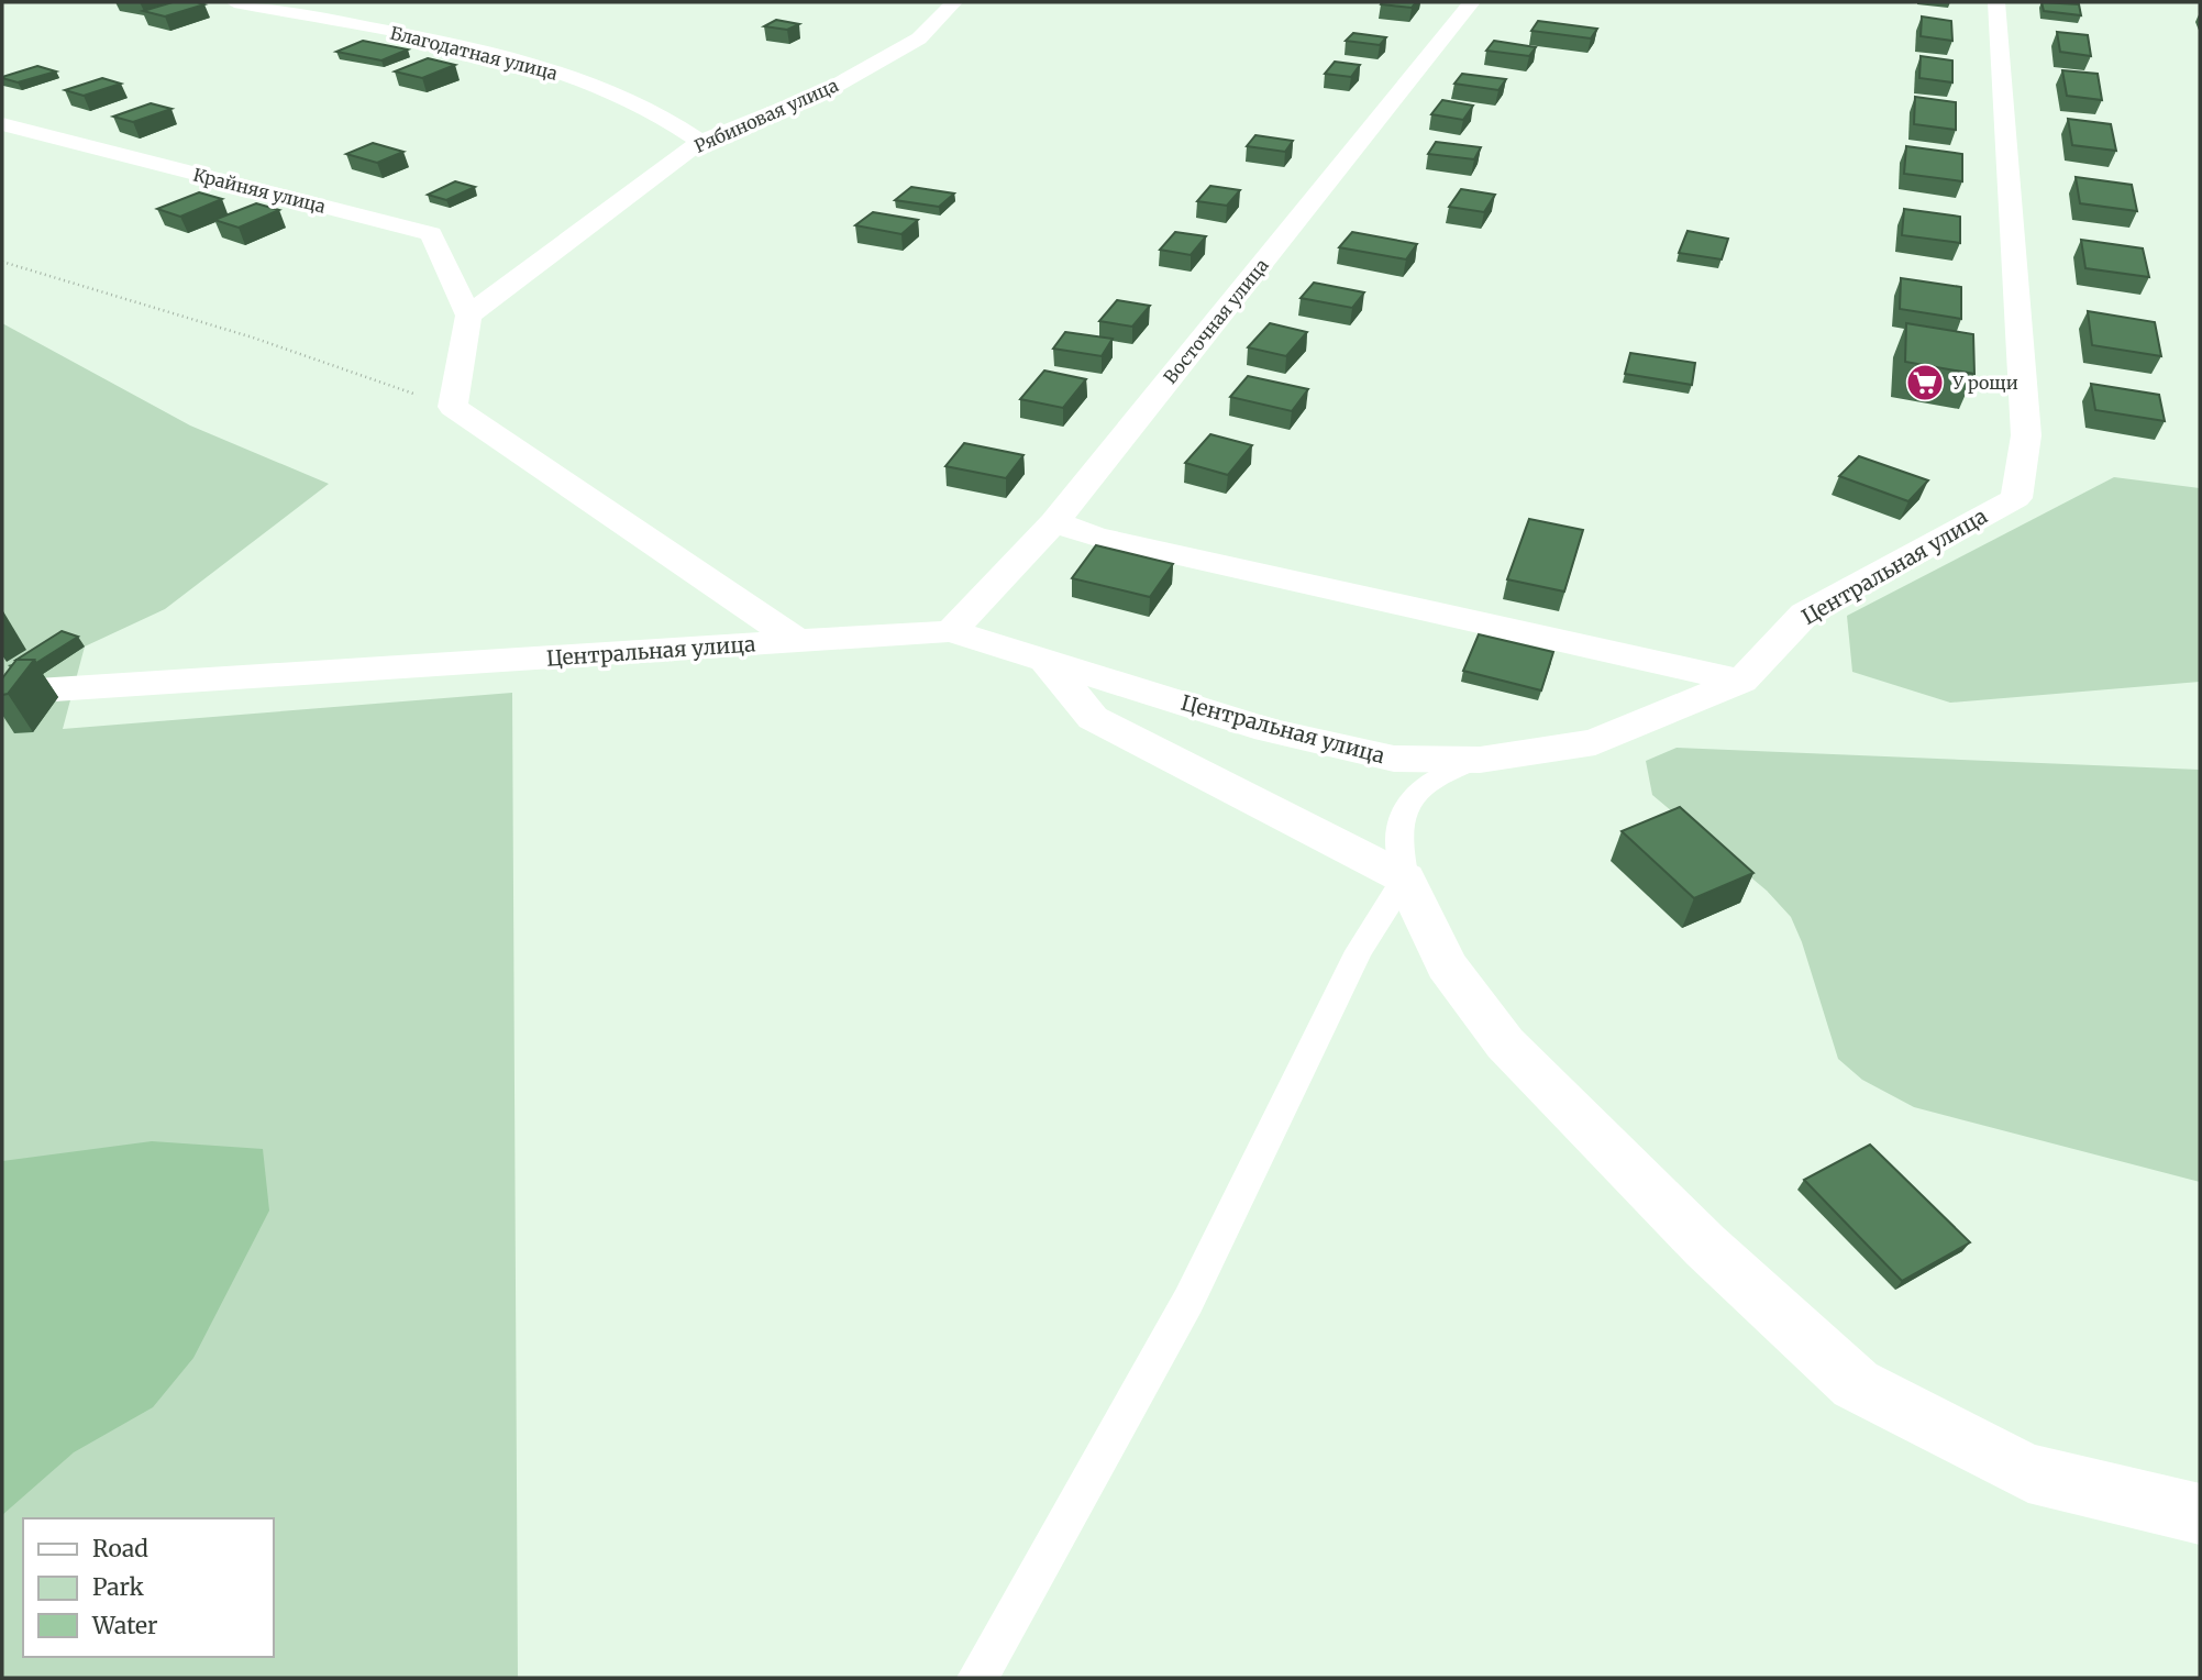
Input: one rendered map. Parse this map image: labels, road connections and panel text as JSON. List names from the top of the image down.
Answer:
{
  "streets": {
    "street": [
      "Благодатная улица",
      "Рябиновая улица",
      "Крайняя улица",
      "Восточная улица",
      "Центральная улица"
    ]
  },
  "crossings": [
    ["Благодатная улица", "Рябиновая улица"],
    ["Рябиновая улица", "Крайняя улица"],
    ["Восточная улица", "Центральная улица"]
  ],
  "places": {
    "supermarket": ["У рощи"]
  },
  "legend": ["Road", "Park", "Water"]
}
